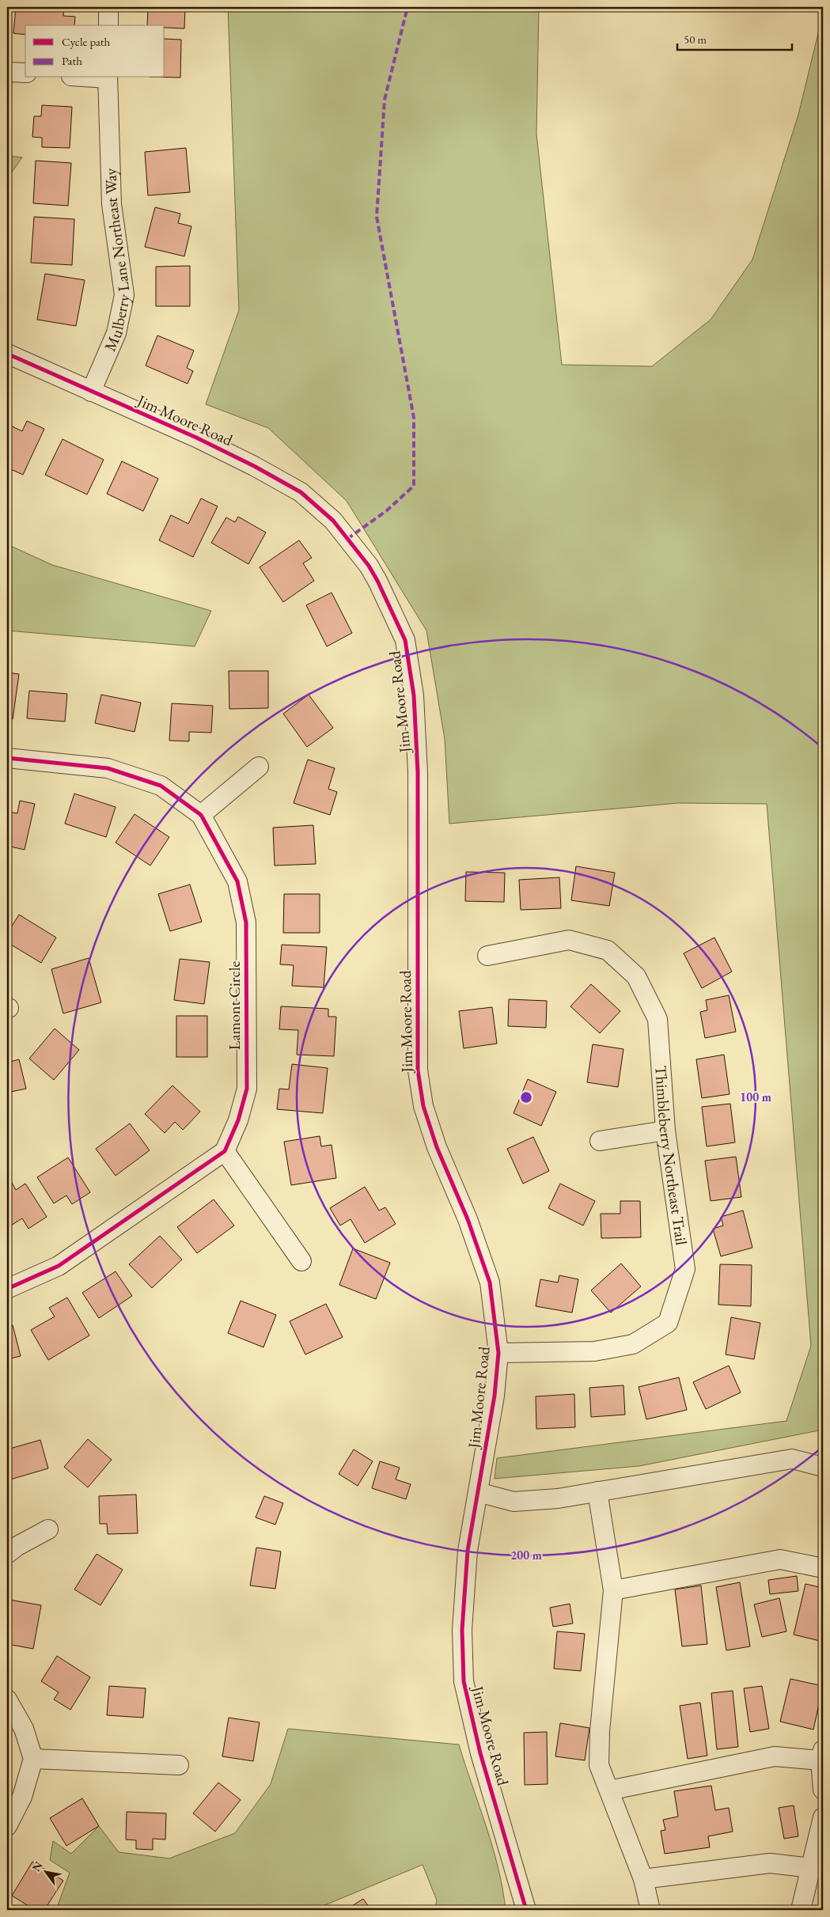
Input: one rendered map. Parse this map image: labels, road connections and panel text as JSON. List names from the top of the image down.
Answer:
{
  "streets": {
    "street": [
      "Mulberry Lane Northeast Way",
      "Jim Moore Road",
      "Lamont Circle",
      "Thimbleberry Northeast Trail"
    ]
  },
  "crossings": [
    ["Mulberry Lane Northeast Way", "Jim Moore Road"],
    ["Jim Moore Road", "Thimbleberry Northeast Trail"]
  ],
  "legend": ["Cycle path", "Path"],
  "scale_bar": "50 m",
  "north": "top left",
  "rings": ["100 m", "200 m"]
}
